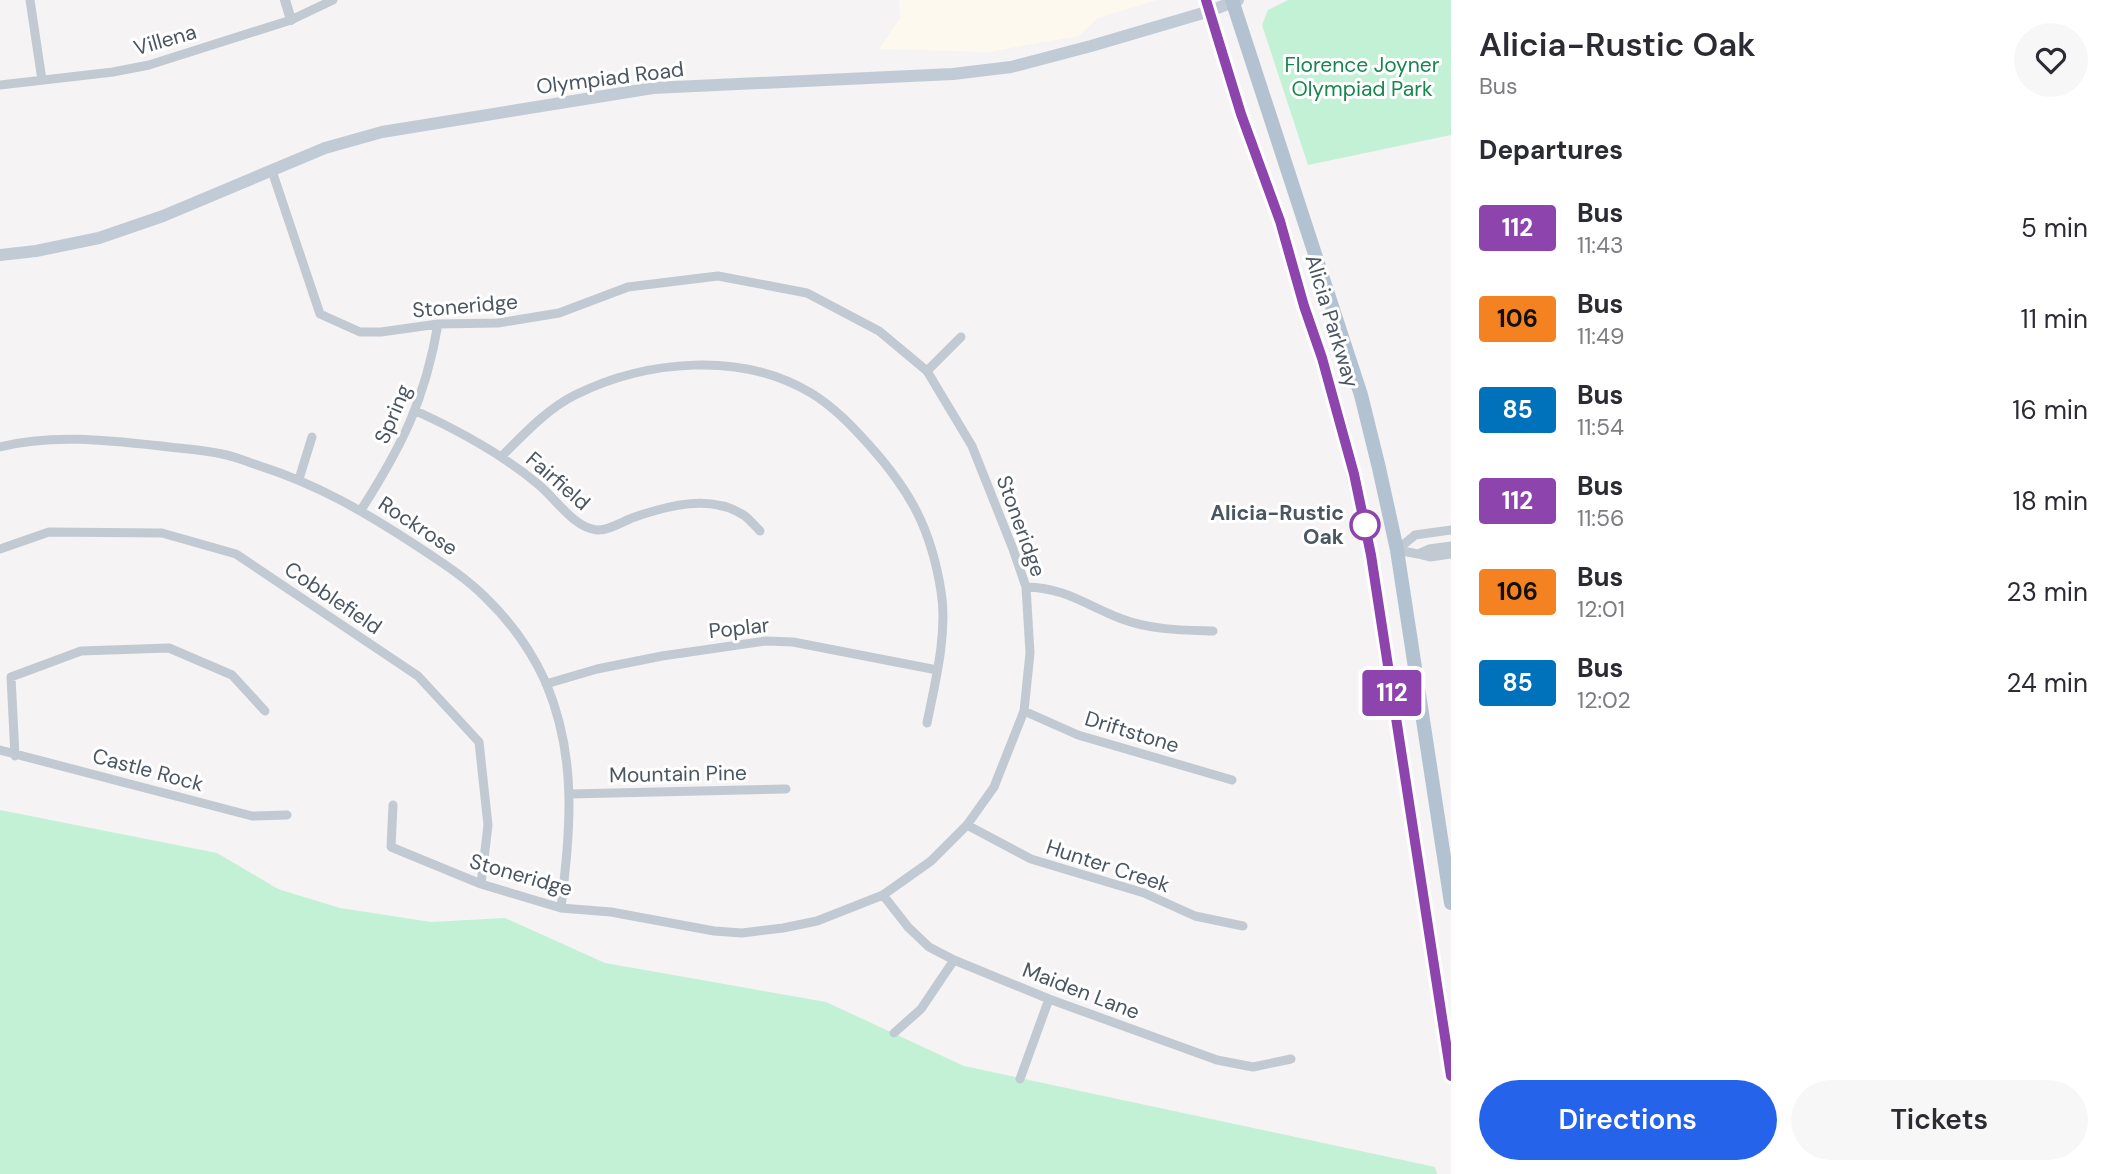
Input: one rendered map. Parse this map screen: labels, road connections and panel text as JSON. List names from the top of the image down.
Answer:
{
  "streets": {
    "main road": ["Olympiad Road", "Alicia Parkway"],
    "street": [
      "Villena",
      "Stoneridge",
      "Spring",
      "Fairfield",
      "Rockrose",
      "Cobblefield",
      "Poplar",
      "Driftstone",
      "Castle Rock",
      "Mountain Pine",
      "Hunter Creek",
      "Maiden Lane"
    ]
  },
  "crossings": [
    ["Olympiad Road", "Stoneridge"],
    ["Olympiad Road", "Alicia Parkway"],
    ["Stoneridge", "Spring"],
    ["Stoneridge", "Rockrose"],
    ["Stoneridge", "Cobblefield"],
    ["Stoneridge", "Driftstone"],
    ["Stoneridge", "Hunter Creek"],
    ["Stoneridge", "Maiden Lane"],
    ["Spring", "Fairfield"],
    ["Spring", "Rockrose"],
    ["Rockrose", "Poplar"],
    ["Rockrose", "Mountain Pine"]
  ],
  "parks": ["Florence Joyner Olympiad Park"],
  "places": ["Alicia-Rustic Oak"],
  "lines": ["bus line 112"],
  "page": {
    "on_map": "112",
    "heading": [
      ["Alicia-Rustic Oak", "Bus"],
      "Departures"
    ],
    "list": [
      {
        "mark": "112",
        "name": "Bus",
        "note": "11:43",
        "value": "5 min"
      },
      {
        "mark": "106",
        "name": "Bus",
        "note": "11:49",
        "value": "11 min"
      },
      {
        "mark": "85",
        "name": "Bus",
        "note": "11:54",
        "value": "16 min"
      },
      {
        "mark": "112",
        "name": "Bus",
        "note": "11:56",
        "value": "18 min"
      },
      {
        "mark": "106",
        "name": "Bus",
        "note": "12:01",
        "value": "23 min"
      },
      {
        "mark": "85",
        "name": "Bus",
        "note": "12:02",
        "value": "24 min"
      }
    ],
    "buttons": ["Directions", "Tickets"]
  }
}
